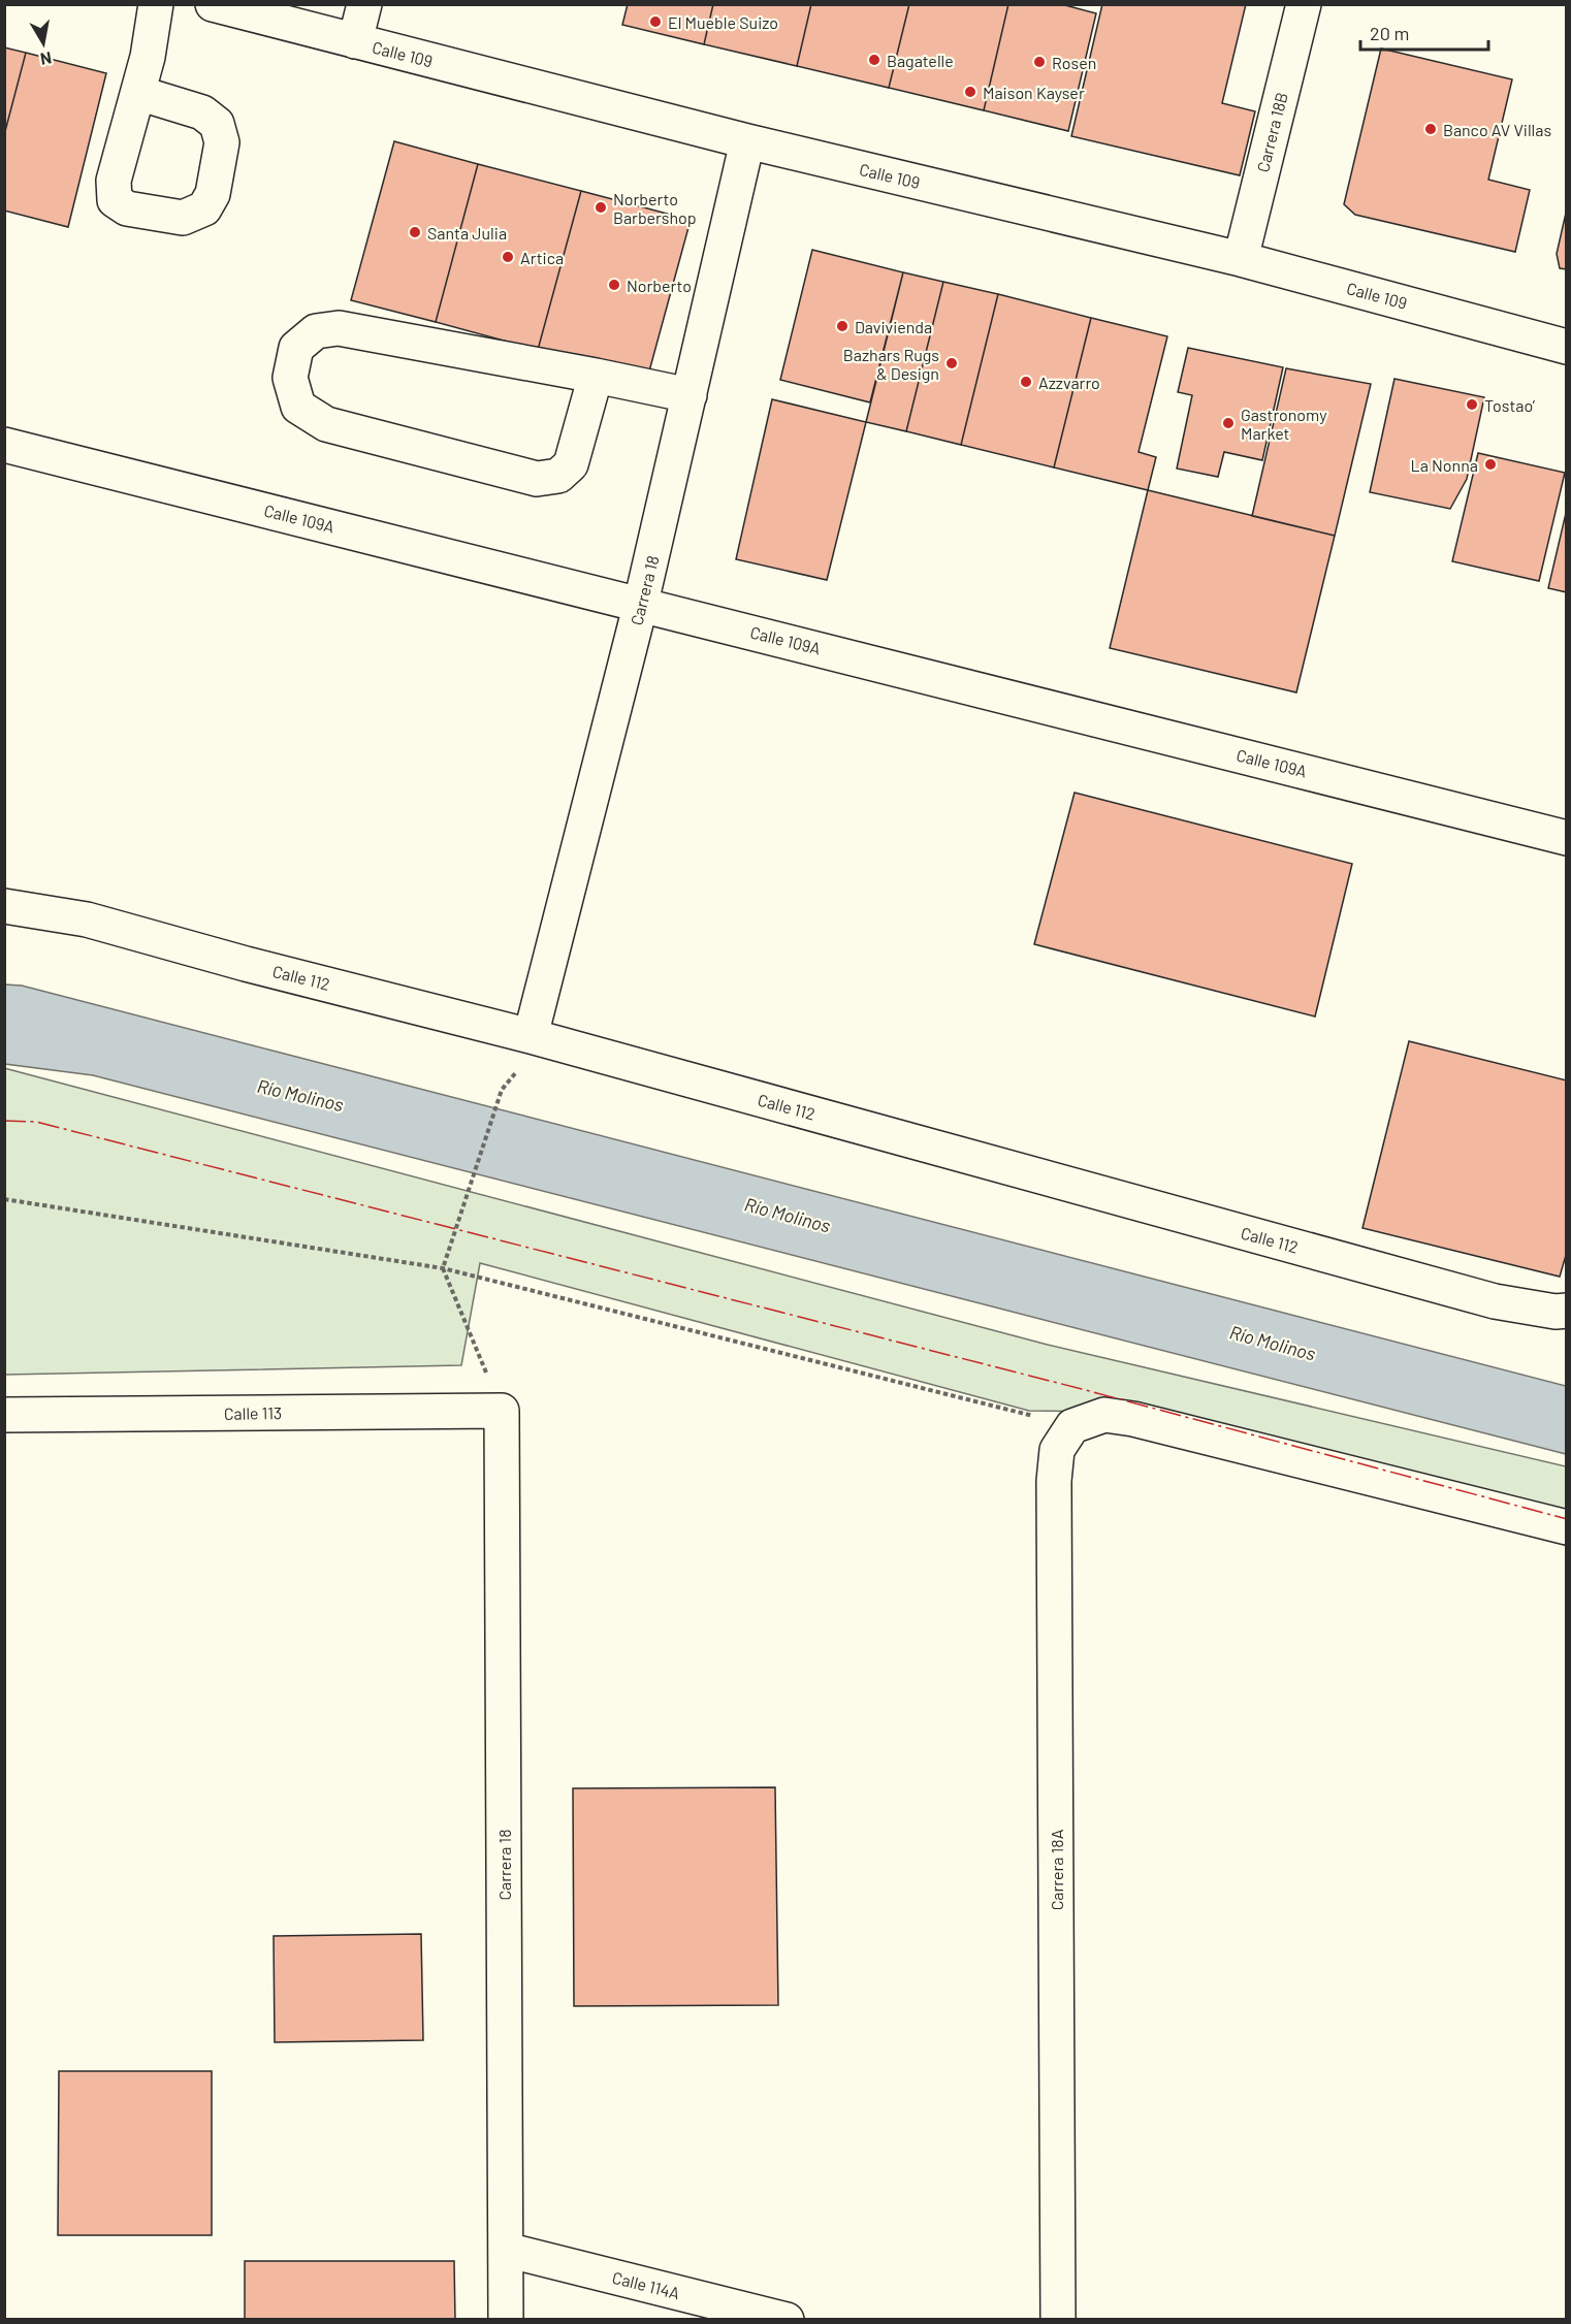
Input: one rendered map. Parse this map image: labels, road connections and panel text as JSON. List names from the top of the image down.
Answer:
{
  "streets": {
    "street": [
      "Calle 109",
      "Carrera 18B",
      "Calle 109A",
      "Carrera 18",
      "Calle 112",
      "Calle 113",
      "Carrera 18A",
      "Calle 114A"
    ]
  },
  "crossings": [
    ["Calle 109", "Carrera 18B"],
    ["Calle 109", "Carrera 18"],
    ["Calle 109A", "Carrera 18"],
    ["Carrera 18", "Calle 112"],
    ["Carrera 18", "Calle 113"],
    ["Carrera 18", "Calle 114A"]
  ],
  "water": ["Río Molinos"],
  "places": [
    "El Mueble Suizo",
    "Bagatelle",
    "Rosen",
    "Maison Kayser",
    "Banco AV Villas",
    "Norberto Barbershop",
    "Santa Julia",
    "Artica",
    "Norberto",
    "Davivienda",
    "Bazhars Rugs & Design",
    "Azzvarro",
    "Tostao’",
    "Gastronomy Market",
    "La Nonna"
  ],
  "scale_bar": "20 m",
  "north": "bottom"
}
